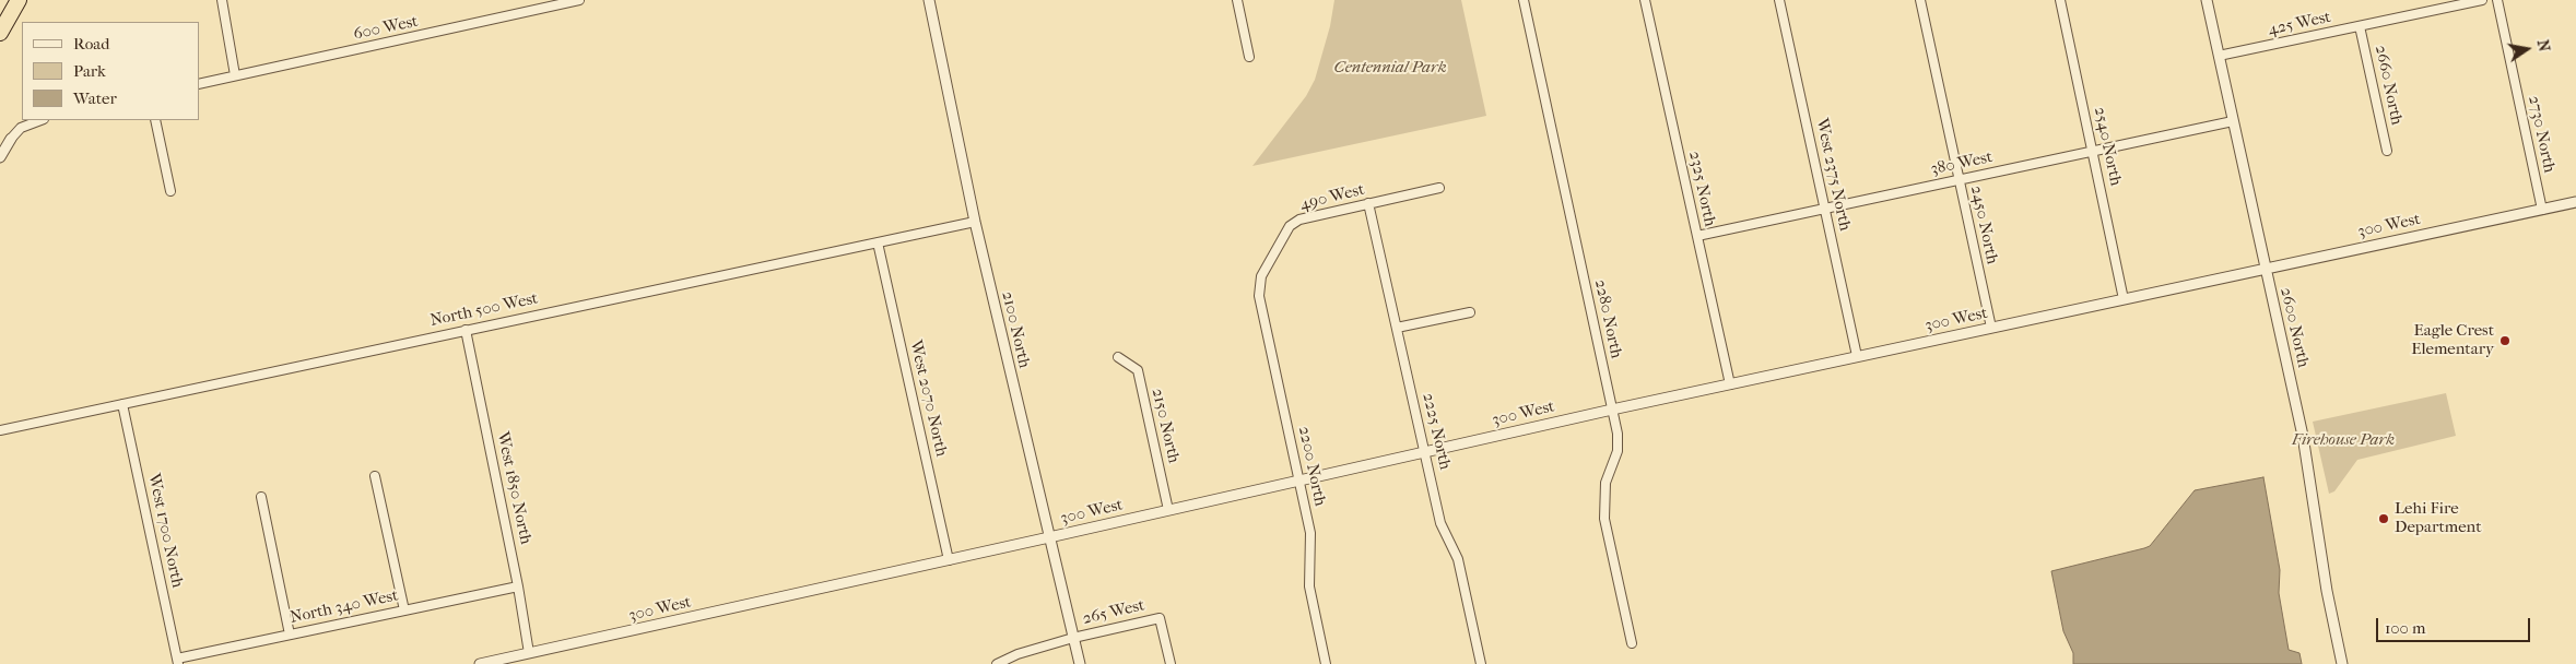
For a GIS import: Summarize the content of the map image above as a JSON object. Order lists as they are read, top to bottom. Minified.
{"streets":{"street":["425 West","600 West","2660 North","2730 North","2540 North","380 West","West 2375 North","2325 North","490 West","2450 North","300 West","North 500 West","2280 North","2600 North","2100 North","West 2070 North","2150 North","2225 North","2200 North","West 1850 North","West 1700 North","North 340 West","265 West"]},"crossings":[["425 West","2660 North"],["425 West","2600 North"],["2730 North","300 West"],["2540 North","380 West"],["2540 North","300 West"],["380 West","West 2375 North"],["380 West","2325 North"],["380 West","2450 North"],["380 West","2600 North"],["West 2375 North","300 West"],["2325 North","300 West"],["490 West","2225 North"],["490 West","2200 North"],["2450 North","300 West"],["300 West","2280 North"],["300 West","2600 North"],["300 West","2100 North"],["300 West","West 2070 North"],["300 West","2150 North"],["300 West","2225 North"],["300 West","2200 North"],["300 West","West 1850 North"],["North 500 West","2100 North"],["North 500 West","West 2070 North"],["North 500 West","West 1850 North"],["North 500 West","West 1700 North"],["2100 North","265 West"],["West 1850 North","North 340 West"],["West 1700 North","North 340 West"]],"parks":["Centennial Park","Firehouse Park"],"places":["Eagle Crest Elementary","Lehi Fire Department"],"legend":["Road","Park","Water"],"scale_bar":"100 m","north":"right"}
